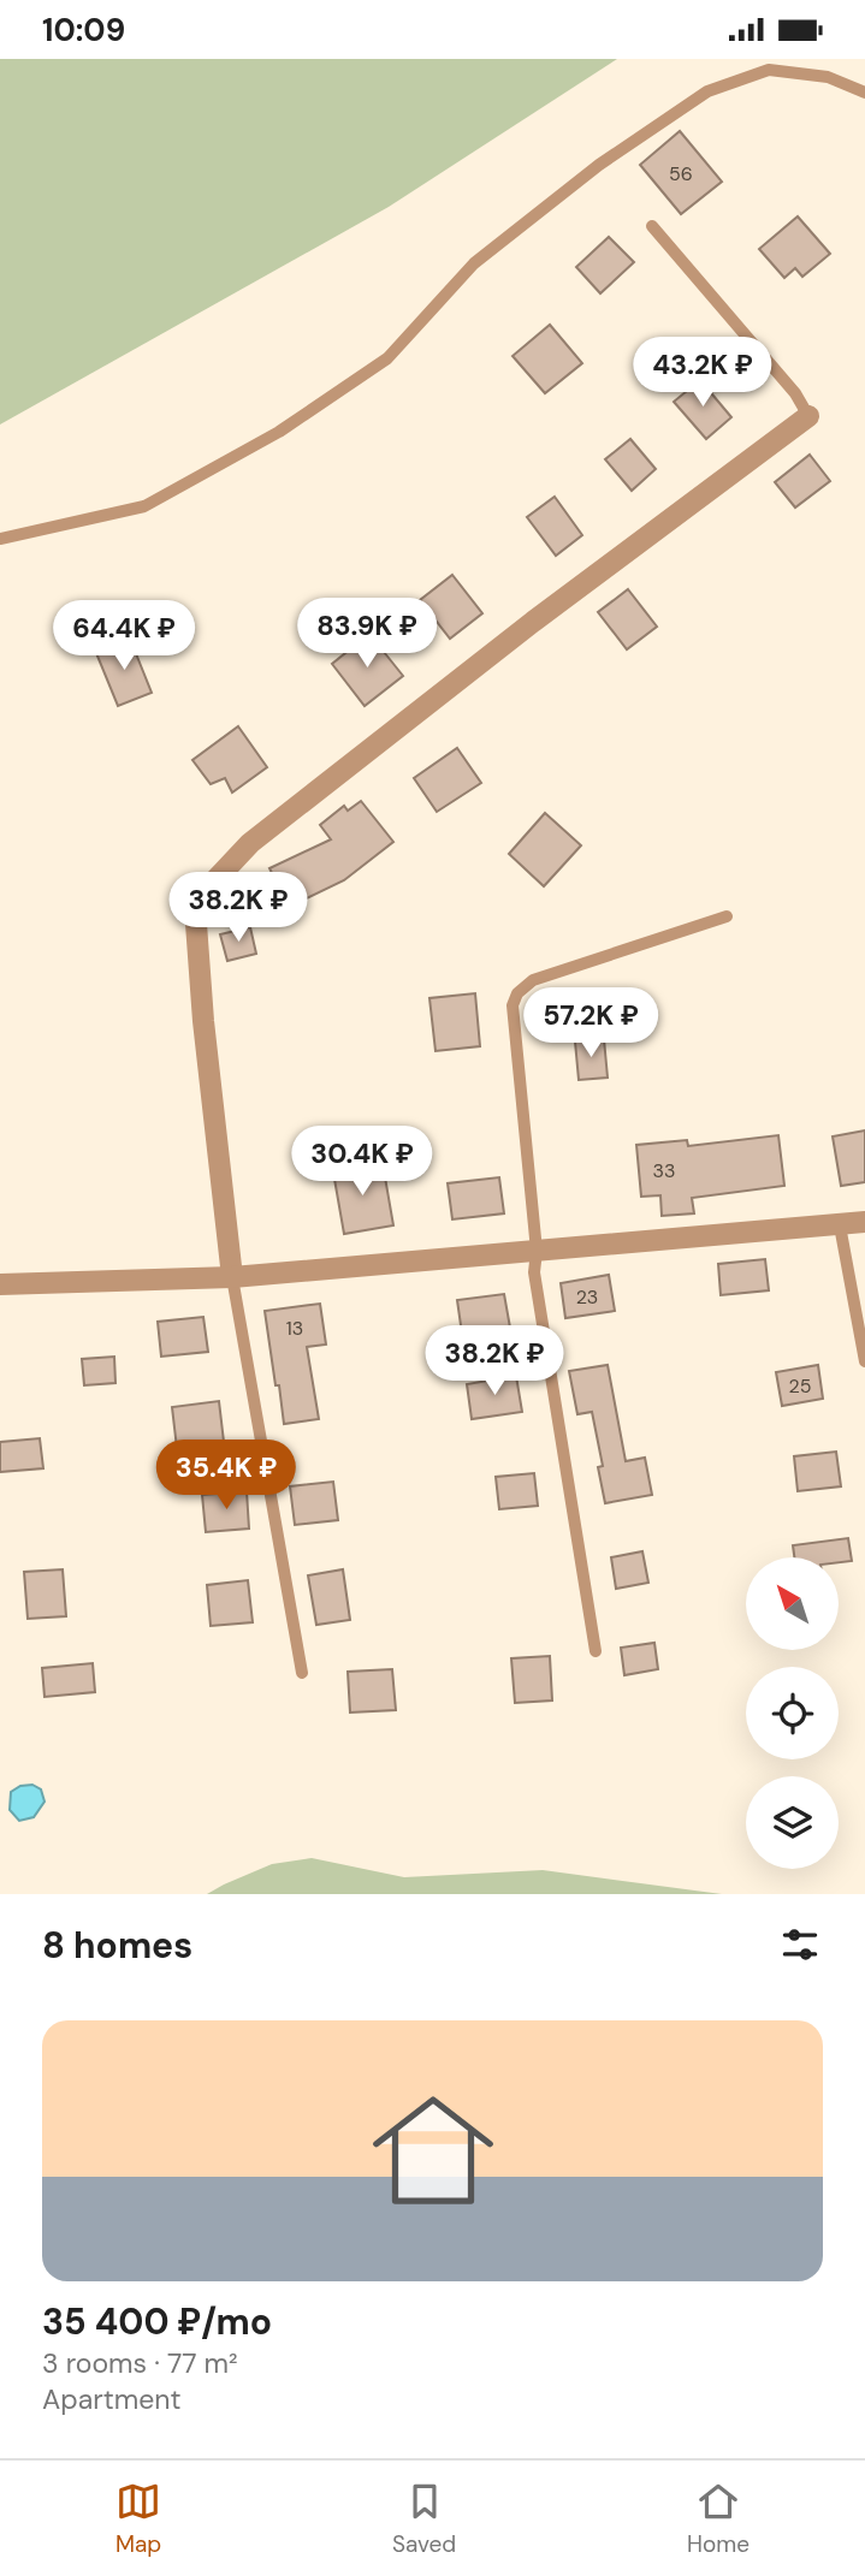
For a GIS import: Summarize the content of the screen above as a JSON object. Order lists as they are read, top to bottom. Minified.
{"house_numbers":["56","33","23","13","25"],"north":"top left","page":{"status":"10:09","price":["43.2K ₽","83.9K ₽","64.4K ₽","38.2K ₽","57.2K ₽","30.4K ₽","38.2K ₽","35.4K ₽"],"heading":"8 homes","list":[{"name":"35 400 ₽/mo","note":"3 rooms · 77 m² · Apartment"}],"tabs":["Map","Saved","Home"]}}
